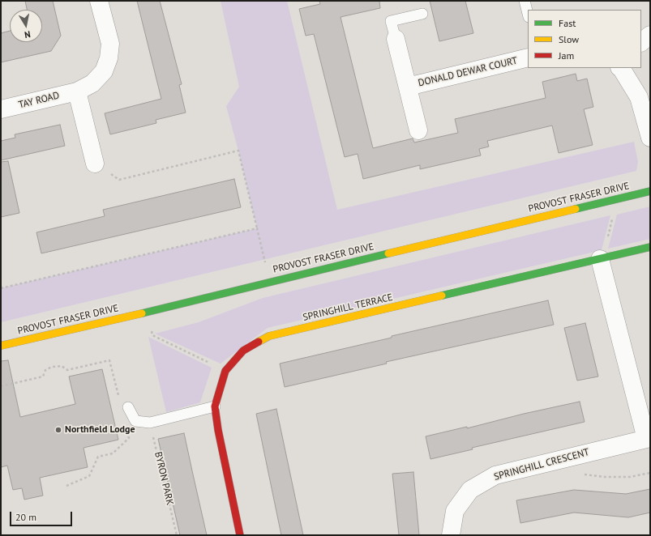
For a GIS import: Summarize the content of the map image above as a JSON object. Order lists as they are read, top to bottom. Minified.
{"streets":{"street":["DONALD DEWAR COURT","TAY ROAD","PROVOST FRASER DRIVE","SPRINGHILL TERRACE","SPRINGHILL CRESCENT"],"path":["BYRON PARK"]},"crossings":[["SPRINGHILL TERRACE","SPRINGHILL CRESCENT"]],"places":["Northfield Lodge"],"legend":["Fast","Slow","Jam"],"scale_bar":"20 m","north":"bottom"}
